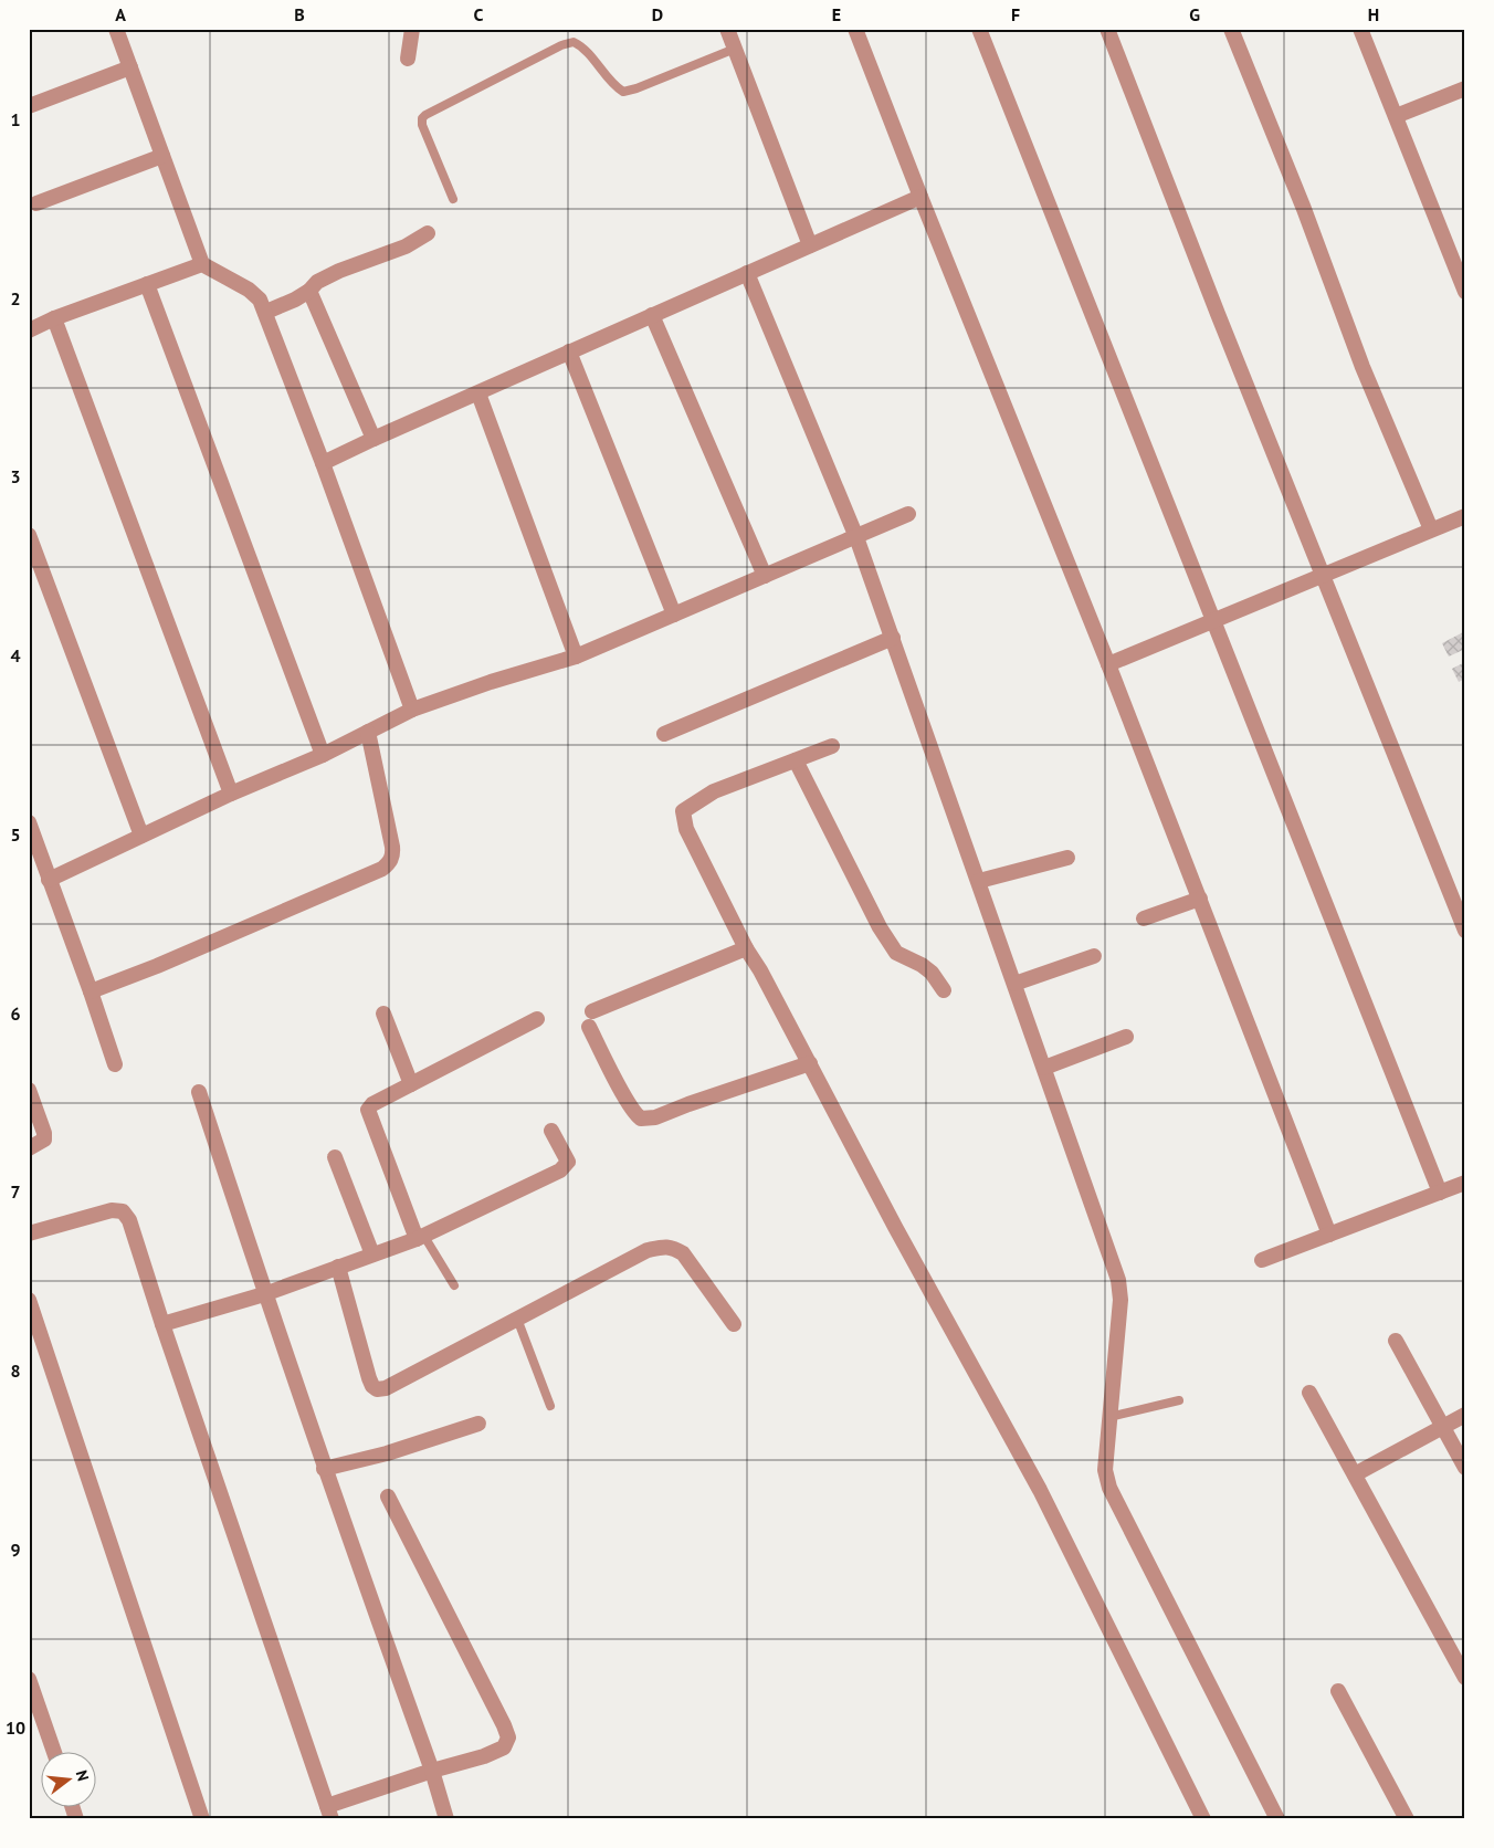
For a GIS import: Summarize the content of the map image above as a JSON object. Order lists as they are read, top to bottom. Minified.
{"north":"right","grid":{"columns":["A","B","C","D","E","F","G","H"],"rows":["1","2","3","4","5","6","7","8","9","10"]}}
